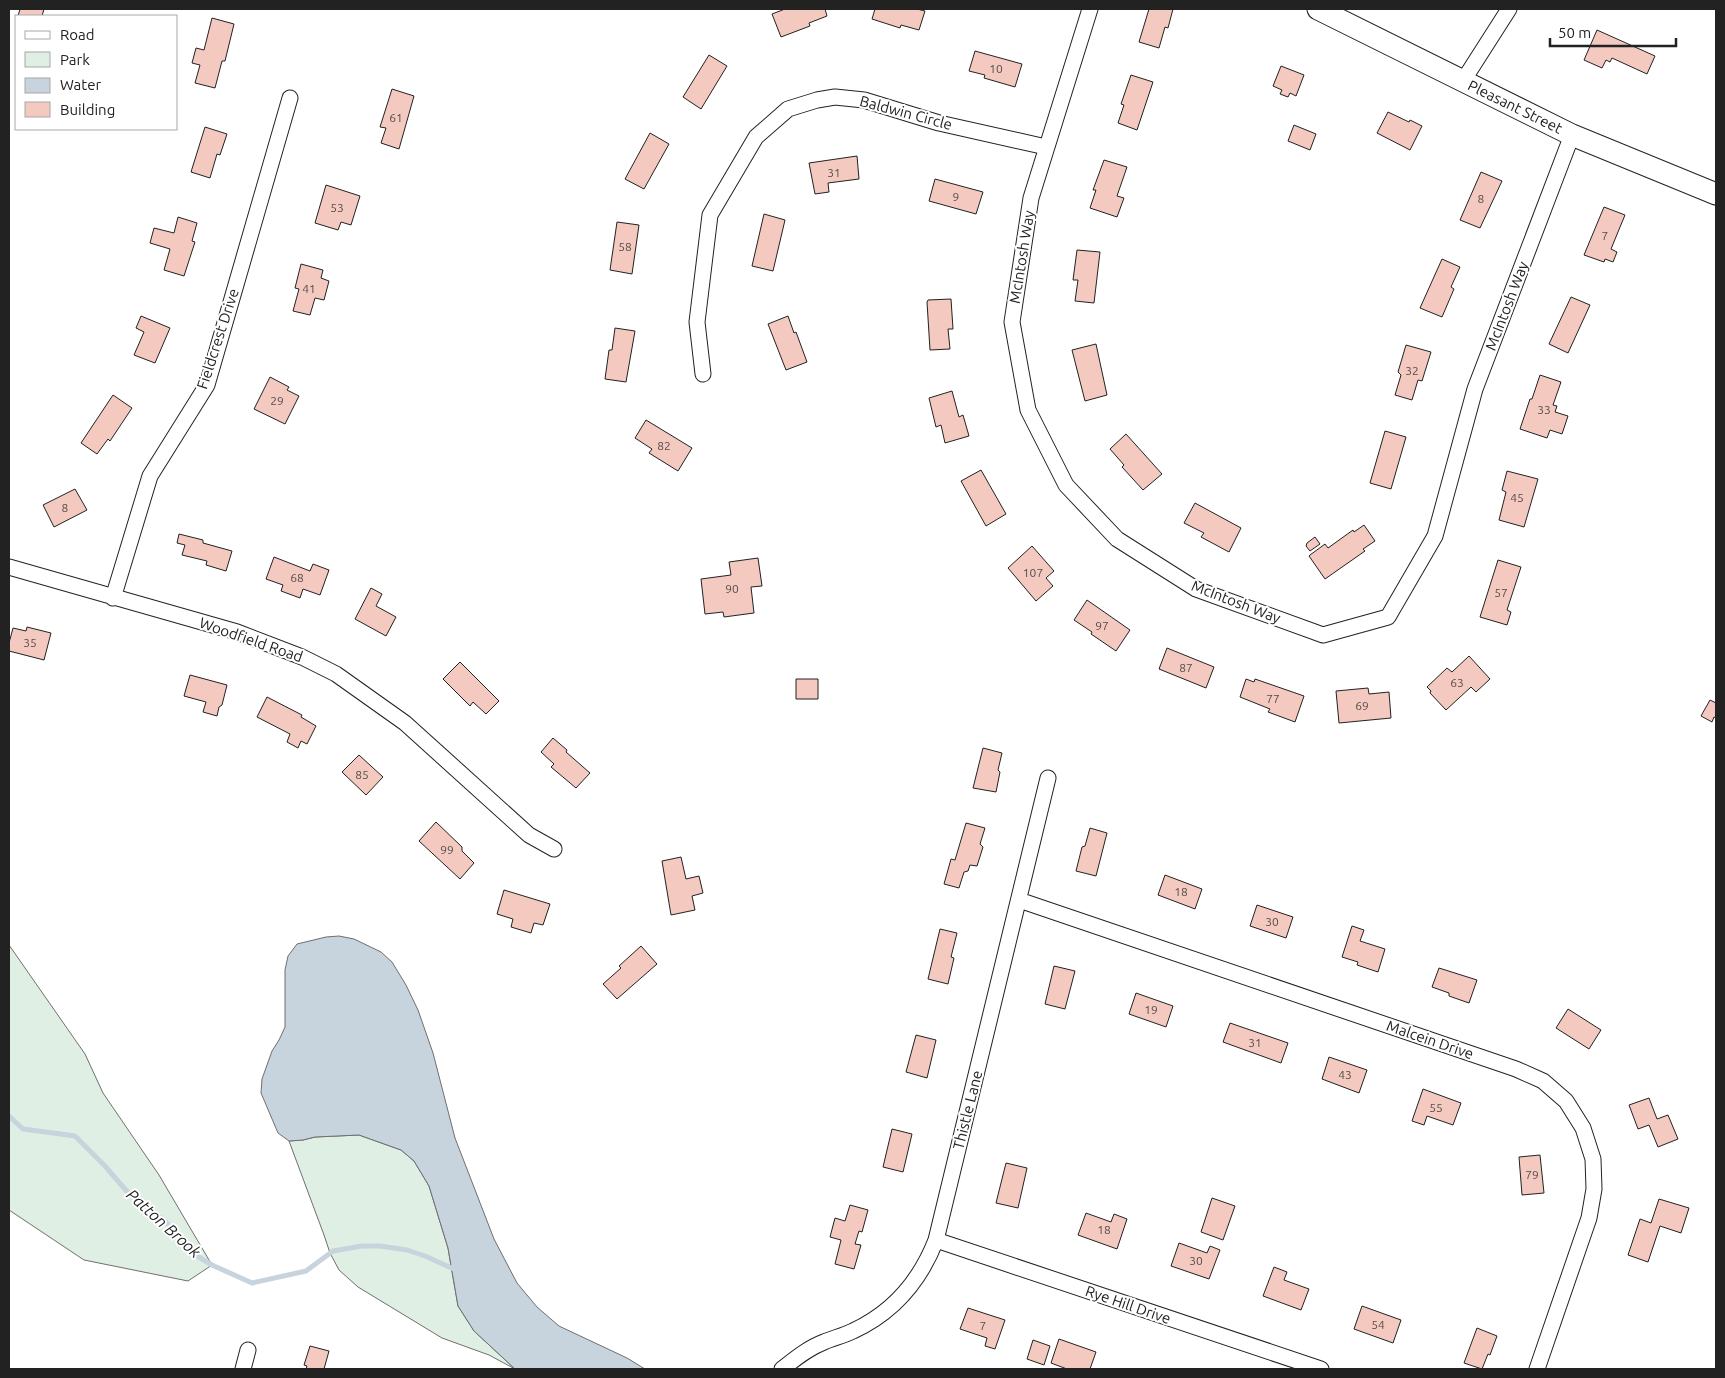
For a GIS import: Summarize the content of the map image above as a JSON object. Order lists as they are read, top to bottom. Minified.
{"streets":{"street":["Pleasant Street","Baldwin Circle","McIntosh Way","Fieldcrest Drive","Woodfield Road","Malcein Drive","Thistle Lane","Rye Hill Drive"]},"crossings":[["Pleasant Street","McIntosh Way"],["Baldwin Circle","McIntosh Way"],["Fieldcrest Drive","Woodfield Road"],["Malcein Drive","Thistle Lane"],["Thistle Lane","Rye Hill Drive"]],"water":["Patton Brook"],"house_numbers":["10","61","31","9","8","53","7","58","41","32","29","33","82","45","8","107","68","90","57","97","35","87","63","77","69","85","99","18","30","19","31","43","55","79","18","30","54","7"],"legend":["Road","Park","Water","Building"],"scale_bar":"50 m"}
